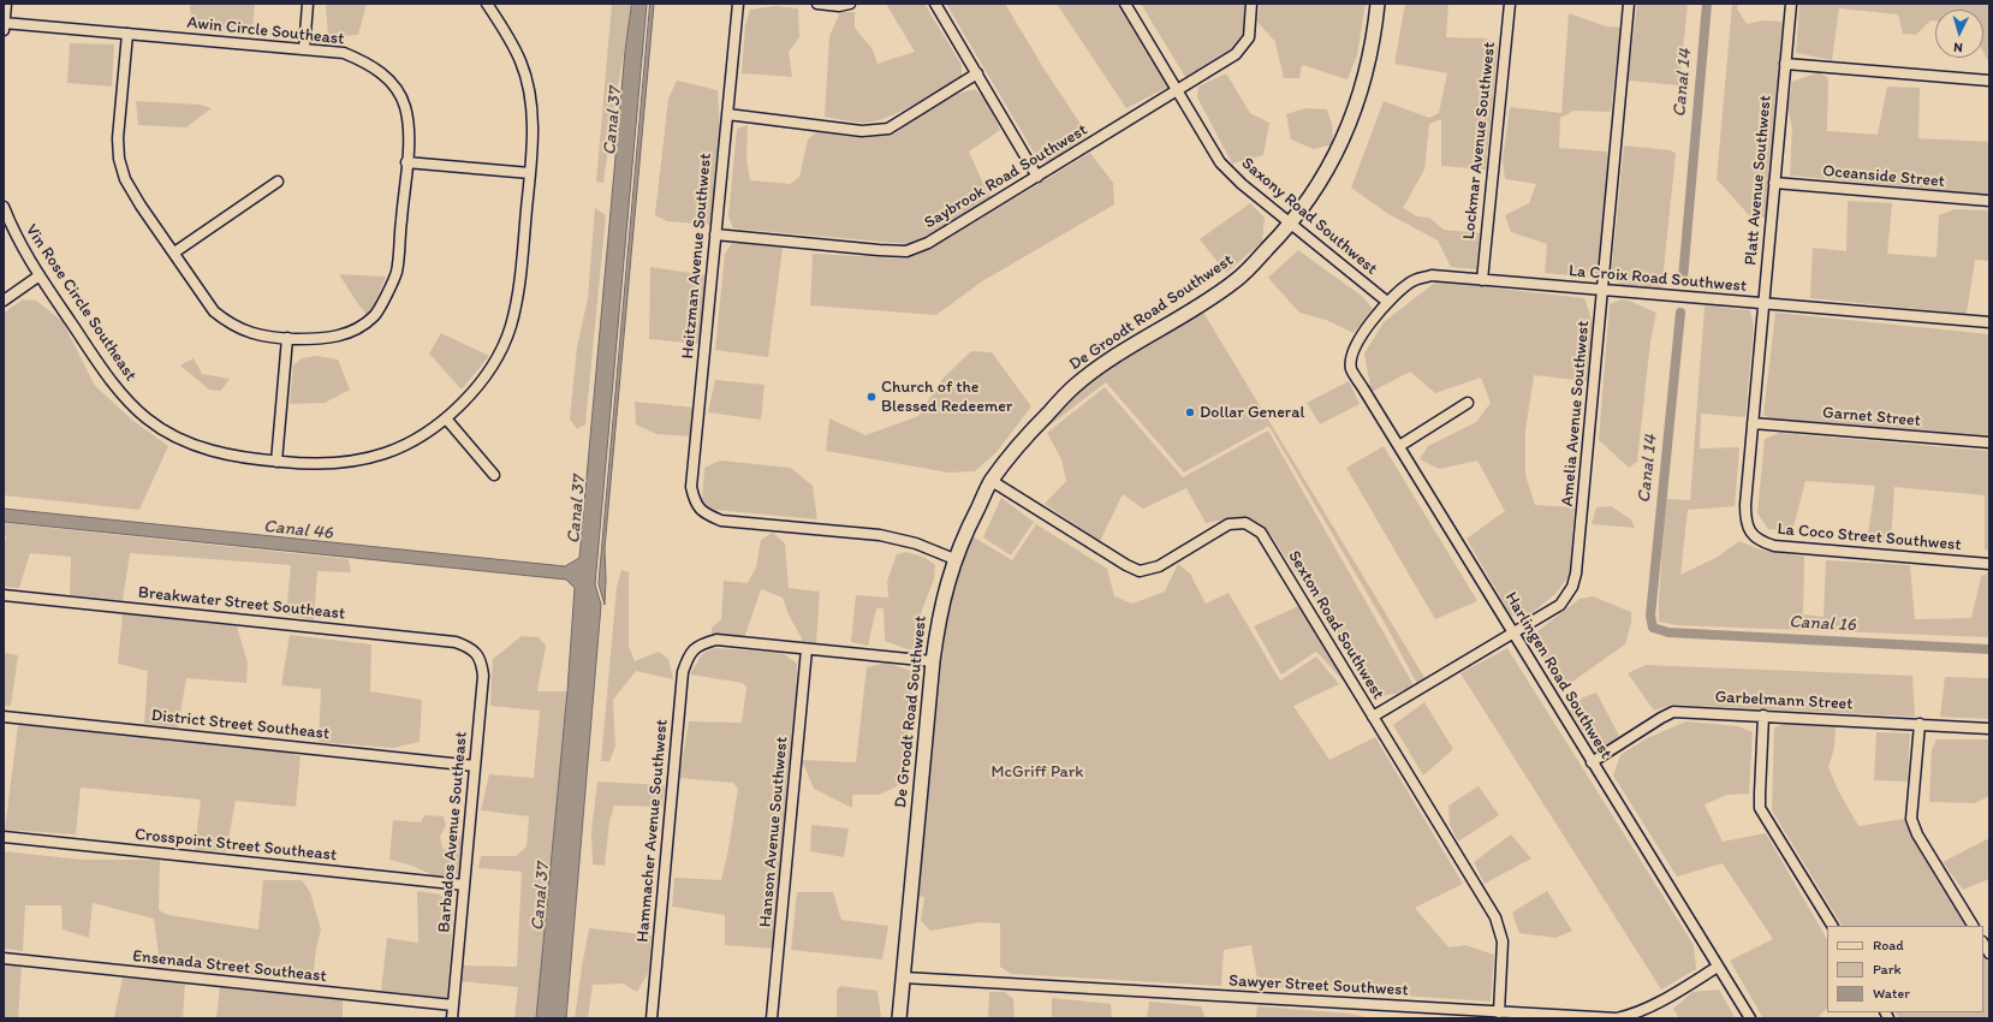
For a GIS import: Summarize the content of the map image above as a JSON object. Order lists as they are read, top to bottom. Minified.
{"streets":{"street":["Awin Circle Southeast","Lockmar Avenue Southwest","Saybrook Road Southwest","Oceanside Street","Platt Avenue Southwest","Saxony Road Southwest","Heitzman Avenue Southwest","La Croix Road Southwest","Vin Rose Circle Southeast","De Groodt Road Southwest","Amelia Avenue Southwest","Garnet Street","La Coco Street Southwest","Breakwater Street Southeast","Sexton Road Southwest","Harlingen Road Southwest","Garbelmann Street","District Street Southeast","Hammacher Avenue Southwest","Barbados Avenue Southeast","Hanson Avenue Southwest","Crosspoint Street Southeast","Ensenada Street Southeast","Sawyer Street Southwest"]},"crossings":[["Lockmar Avenue Southwest","La Croix Road Southwest"],["Saybrook Road Southwest","Saxony Road Southwest"],["Saybrook Road Southwest","Heitzman Avenue Southwest"],["Oceanside Street","Platt Avenue Southwest"],["Platt Avenue Southwest","La Croix Road Southwest"],["Platt Avenue Southwest","Garnet Street"],["Platt Avenue Southwest","La Coco Street Southwest"],["Saxony Road Southwest","La Croix Road Southwest"],["Saxony Road Southwest","De Groodt Road Southwest"],["Heitzman Avenue Southwest","De Groodt Road Southwest"],["La Croix Road Southwest","Amelia Avenue Southwest"],["La Croix Road Southwest","Harlingen Road Southwest"],["De Groodt Road Southwest","Sexton Road Southwest"],["De Groodt Road Southwest","Sawyer Street Southwest"],["Amelia Avenue Southwest","Sexton Road Southwest"],["Amelia Avenue Southwest","Harlingen Road Southwest"],["Breakwater Street Southeast","Barbados Avenue Southeast"],["Sexton Road Southwest","Sawyer Street Southwest"],["Harlingen Road Southwest","Garbelmann Street"],["Harlingen Road Southwest","Sawyer Street Southwest"],["District Street Southeast","Barbados Avenue Southeast"],["Hammacher Avenue Southwest","Hanson Avenue Southwest"],["Barbados Avenue Southeast","Crosspoint Street Southeast"],["Barbados Avenue Southeast","Ensenada Street Southeast"]],"water":["Canal 14","Canal 37","Canal 46","Canal 16"],"parks":["McGriff Park"],"places":["Church of the Blessed Redeemer","Dollar General"],"legend":["Road","Park","Water"],"north":"bottom"}
